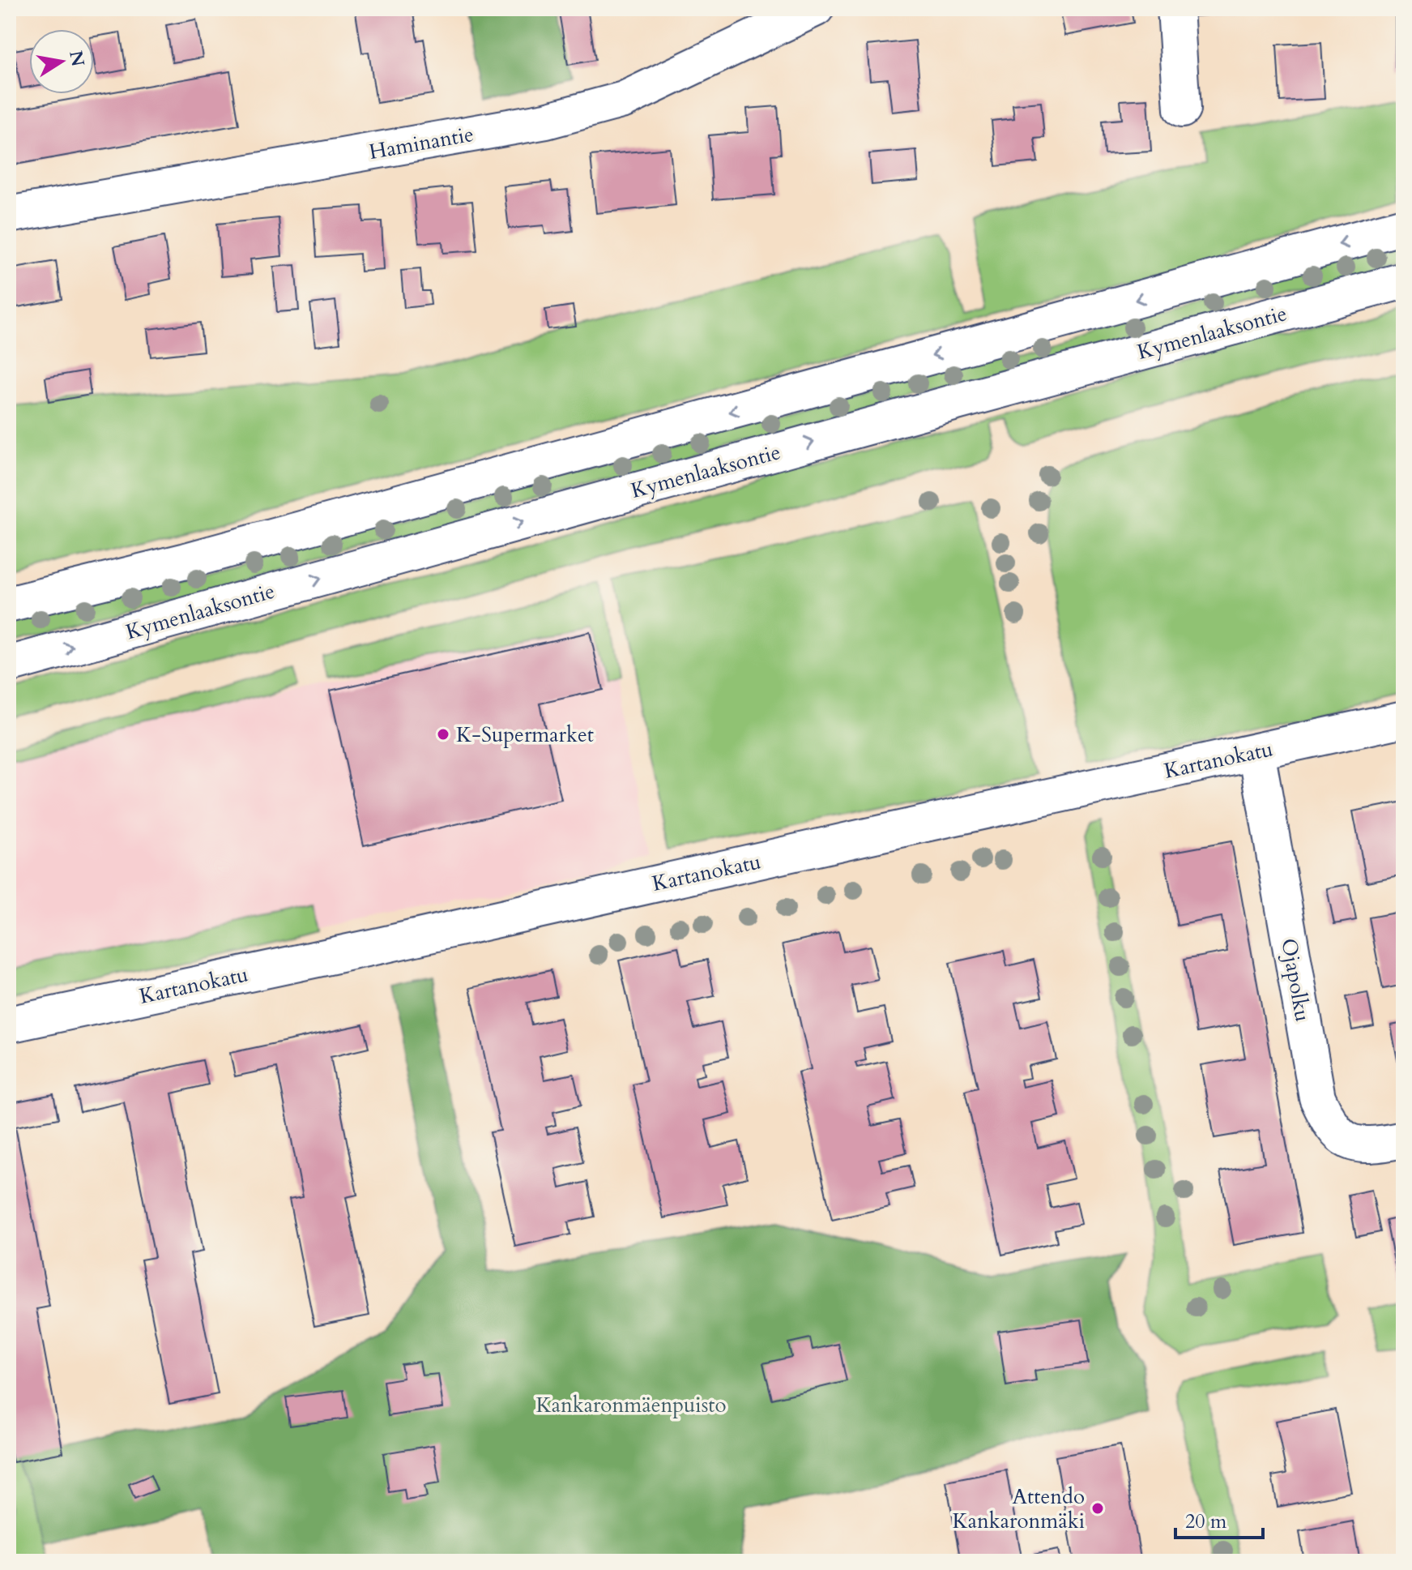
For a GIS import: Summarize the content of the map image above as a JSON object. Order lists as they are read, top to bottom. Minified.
{"streets":{"main road":["Haminantie","Kymenlaaksontie","Kartanokatu","Ojapolku"]},"crossings":[["Kartanokatu","Ojapolku"]],"parks":["Kankaronmäenpuisto"],"places":["K-Supermarket","Attendo Kankaronmäki"],"scale_bar":"20 m","north":"right"}
